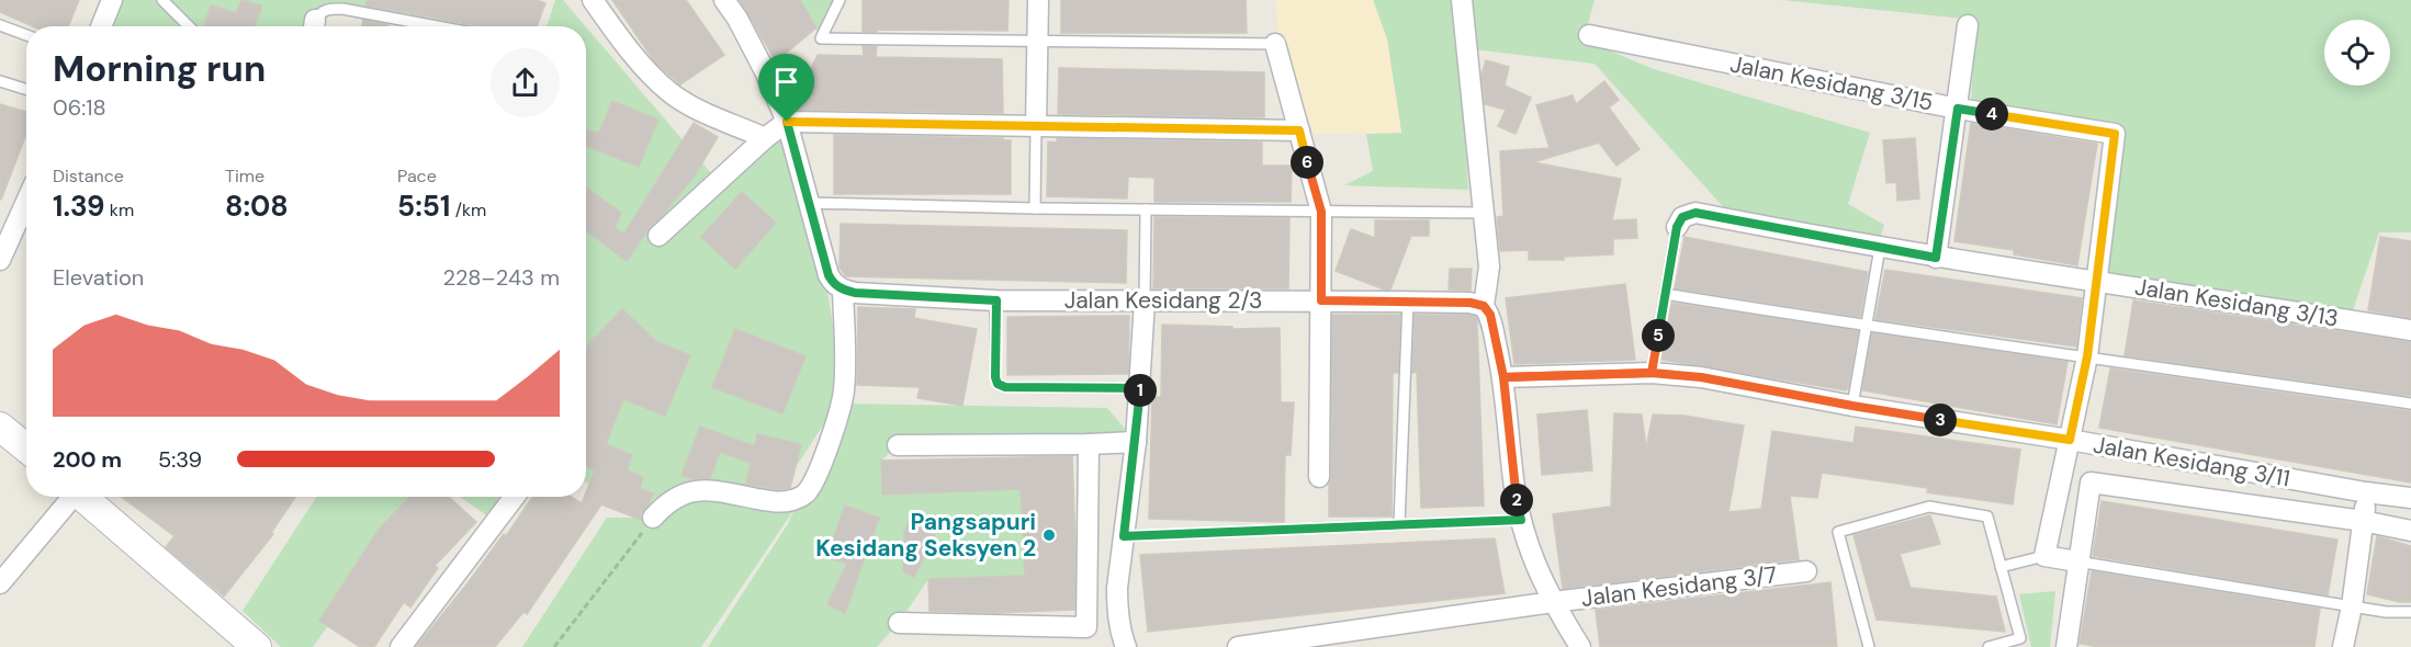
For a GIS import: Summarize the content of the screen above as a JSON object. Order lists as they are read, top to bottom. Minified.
{"streets":{"street":["Jalan Kesidang 3/15","Jalan Kesidang 2/3","Jalan Kesidang 3/13","Jalan Kesidang 3/11","Jalan Kesidang 3/7"]},"crossings":[["Jalan Kesidang 3/15","Jalan Kesidang 3/13"]],"places":["Pangsapuri Kesidang Seksyen 2"],"page":{"heading":["Morning run","06:18"],"pins":["4","6","5","1","3","2"],"stats":[["Distance","1.39 km"],["Time","8:08"],["Pace","5:51 /km"]],"chart":["Elevation","228–243 m"],"list":[{"name":"200 m","note":"5:39"}]}}
